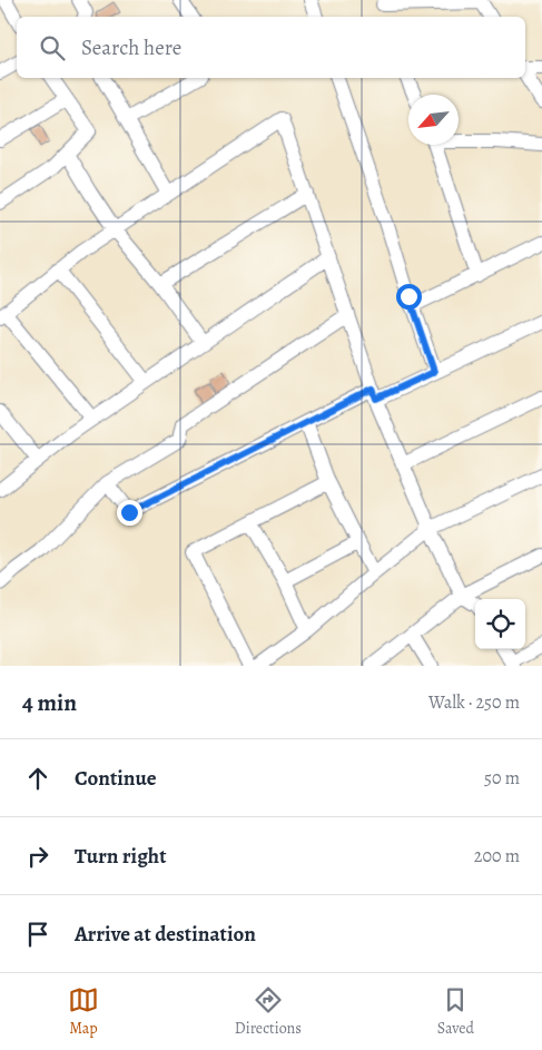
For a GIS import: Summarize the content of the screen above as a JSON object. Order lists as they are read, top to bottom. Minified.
{"north":"bottom left","page":{"search":"Search here","heading":["4 min","Walk · 250 m"],"list":[["Continue","50 m"],["Turn right","200 m"],"Arrive at destination"],"nav":["Map","Directions","Saved"]}}
